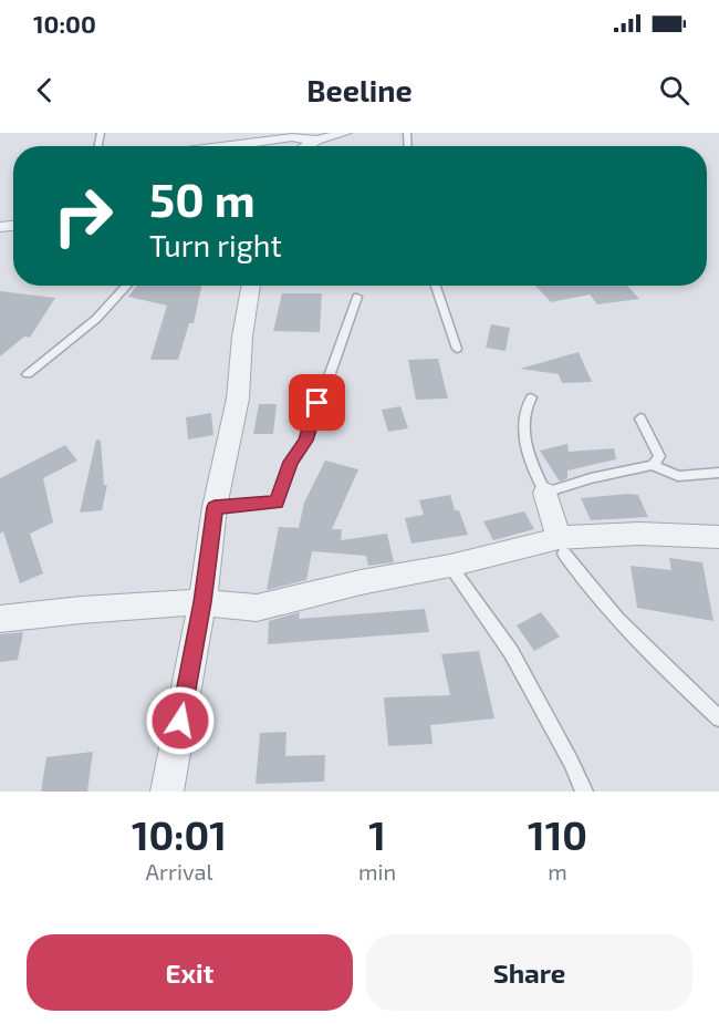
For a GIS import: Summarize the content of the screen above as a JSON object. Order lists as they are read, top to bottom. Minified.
{"page":{"status":"10:00","header":"Beeline","turn":["50 m","Turn right"],"eta":["10:01","Arrival","1","min","110","m"],"buttons":["Exit","Share"]}}
